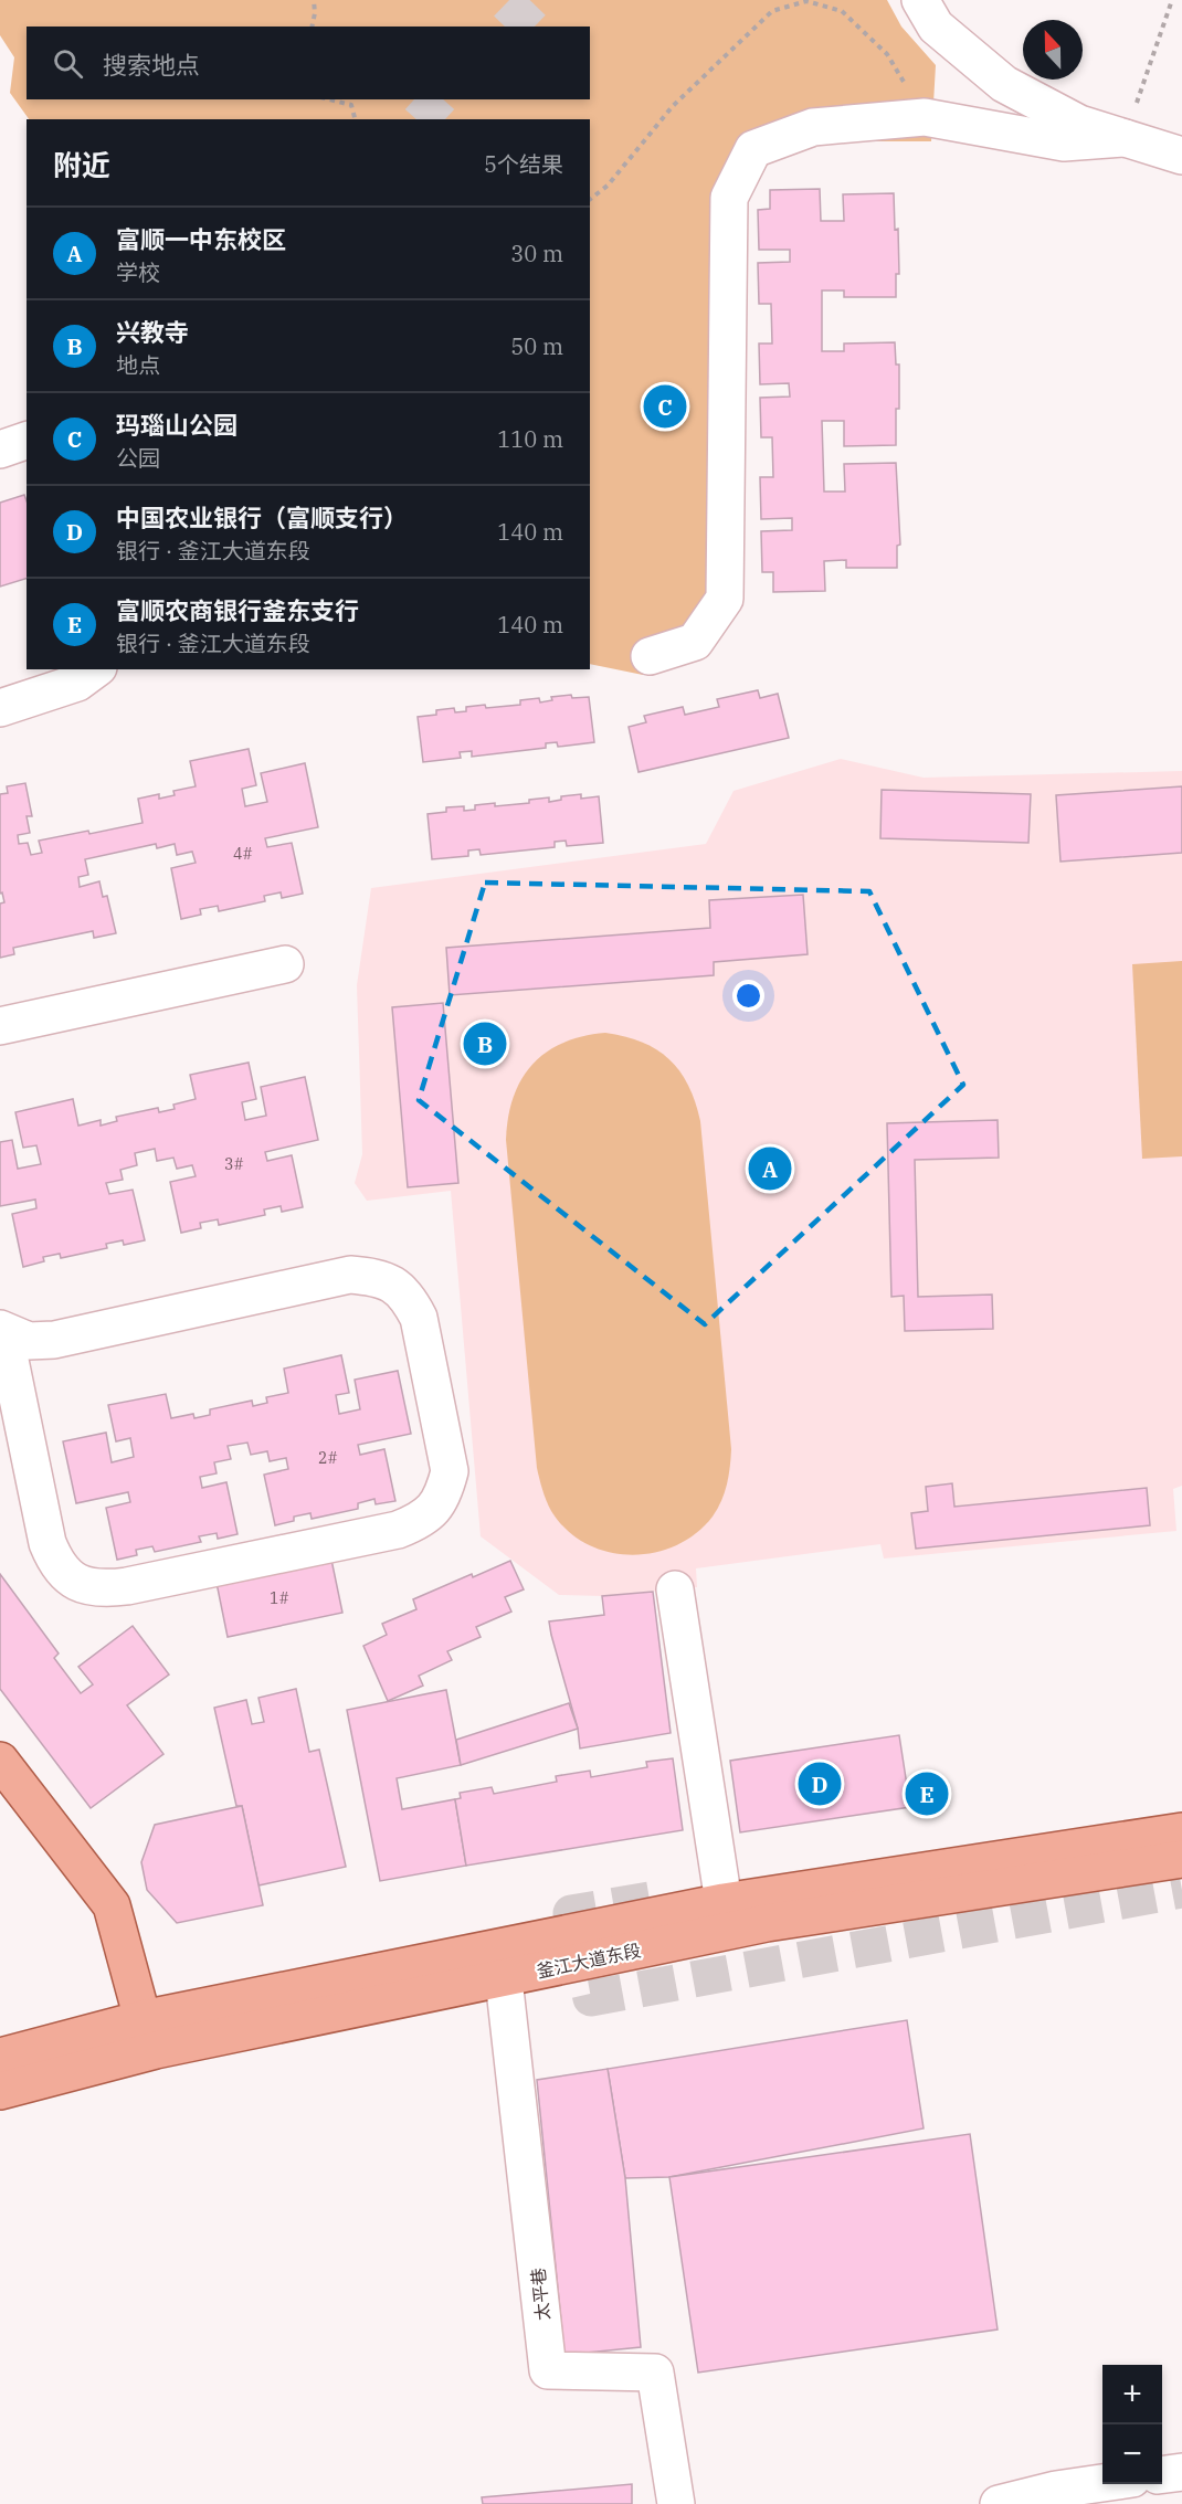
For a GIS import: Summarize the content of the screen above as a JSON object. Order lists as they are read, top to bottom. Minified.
{"streets":{"main road":["釜江大道东段"],"street":["太平巷"]},"crossings":[["釜江大道东段","太平巷"]],"house_numbers":["4#","3#","2#","1#"],"north":"top","page":{"search":"搜索地点","heading":["附近","5个结果"],"list":[{"mark":"A","name":"富顺一中东校区","note":"学校","value":"30 m"},{"mark":"B","name":"兴教寺","note":"地点","value":"50 m"},{"mark":"C","name":"玛瑙山公园","note":"公园","value":"110 m"},{"mark":"D","name":"中国农业银行（富顺支行）","note":"银行 · 釜江大道东段","value":"140 m"},{"mark":"E","name":"富顺农商银行釜东支行","note":"银行 · 釜江大道东段","value":"140 m"}],"pins":["C","B","A","D","E"],"map_buttons":["+","−"]}}
